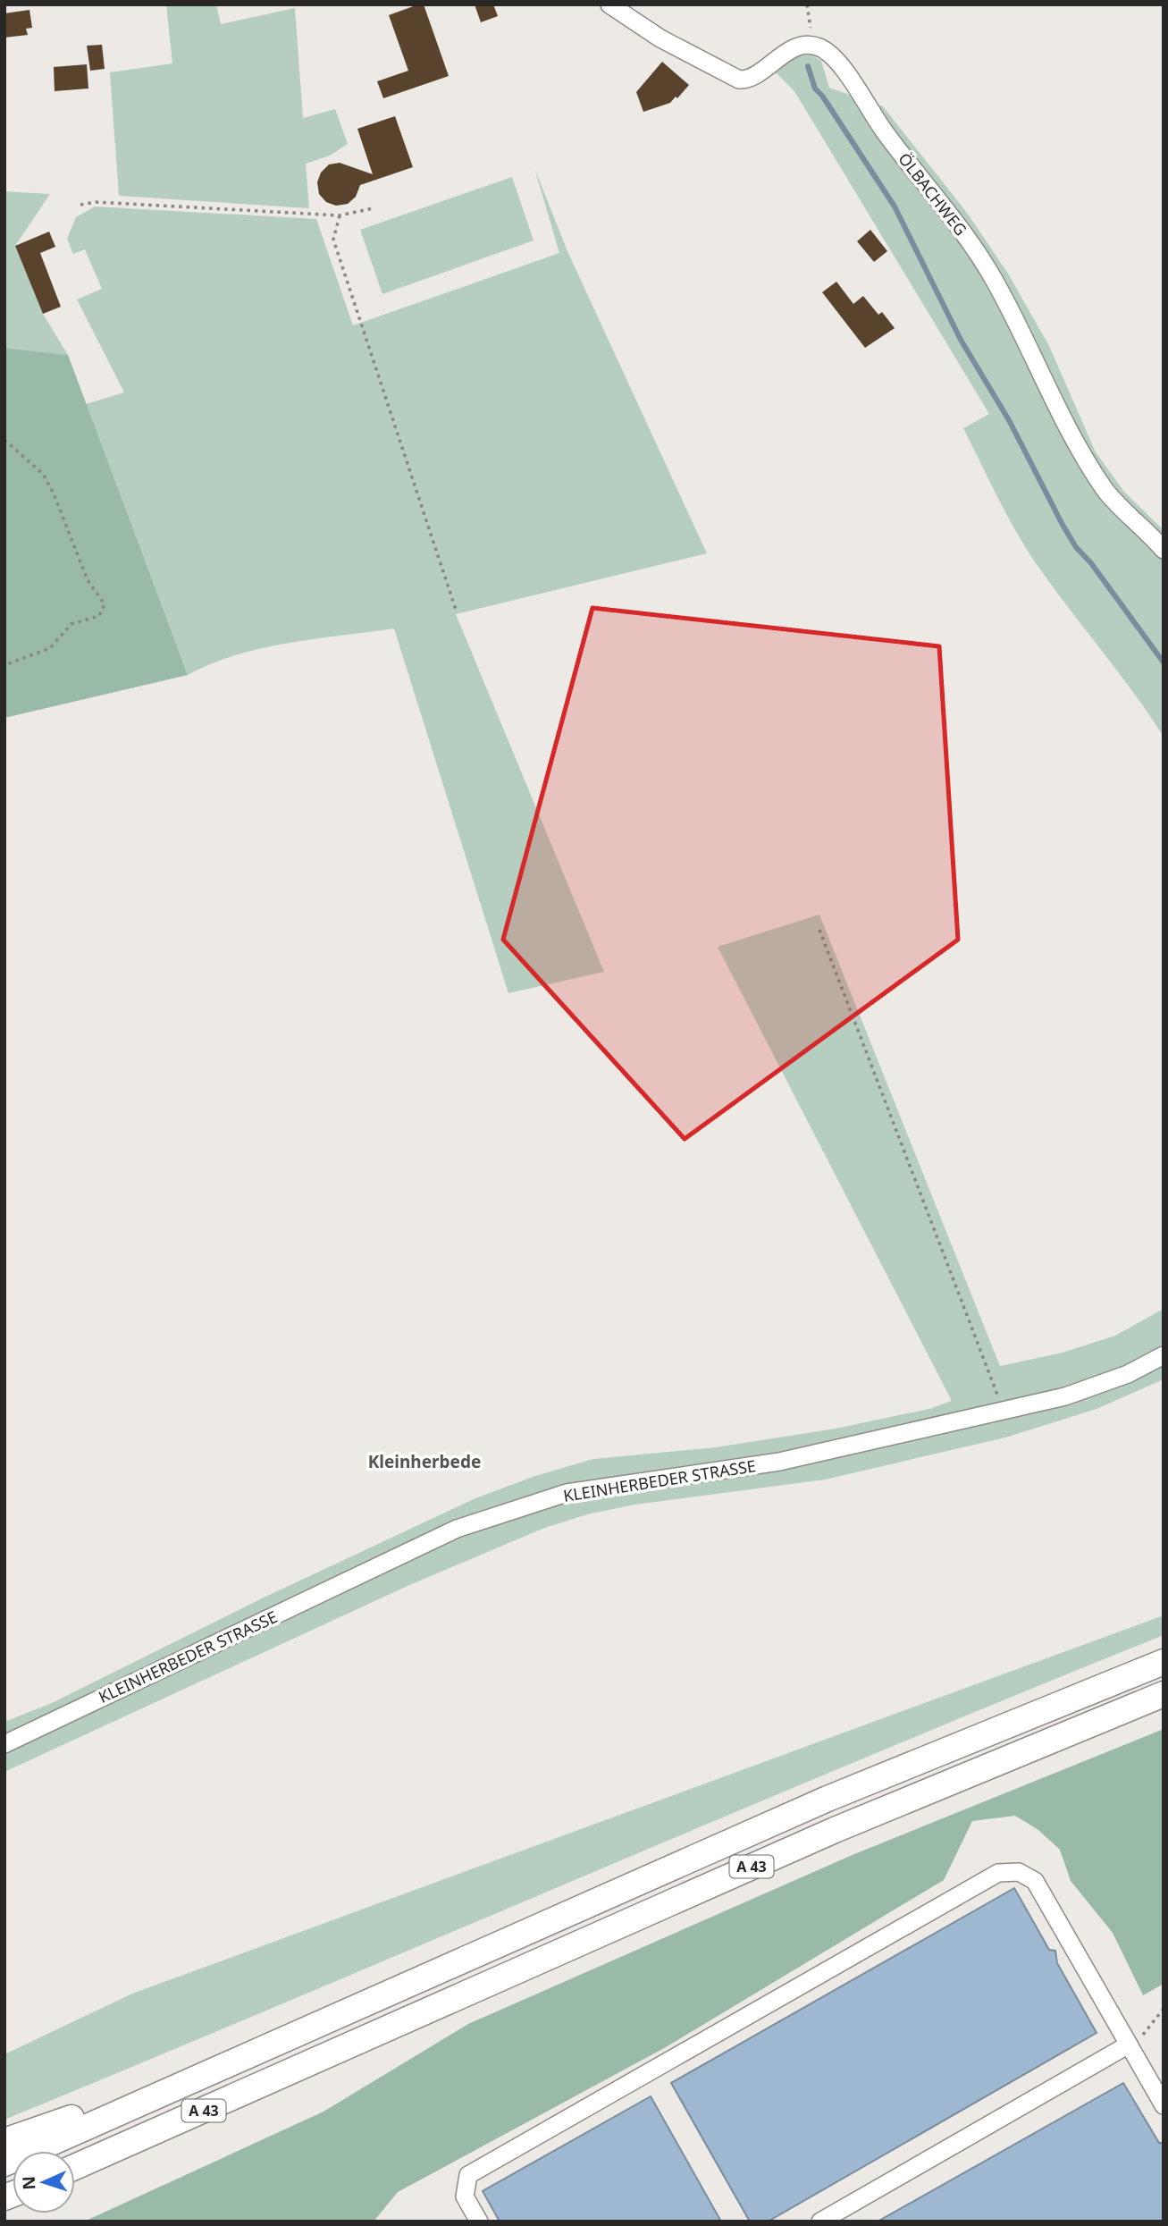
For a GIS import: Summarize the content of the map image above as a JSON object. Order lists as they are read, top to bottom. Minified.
{"streets":{"highway":["A 43"],"street":["ÖLBACHWEG","KLEINHERBEDER STRASSE"]},"districts":["Kleinherbede"],"north":"left"}
